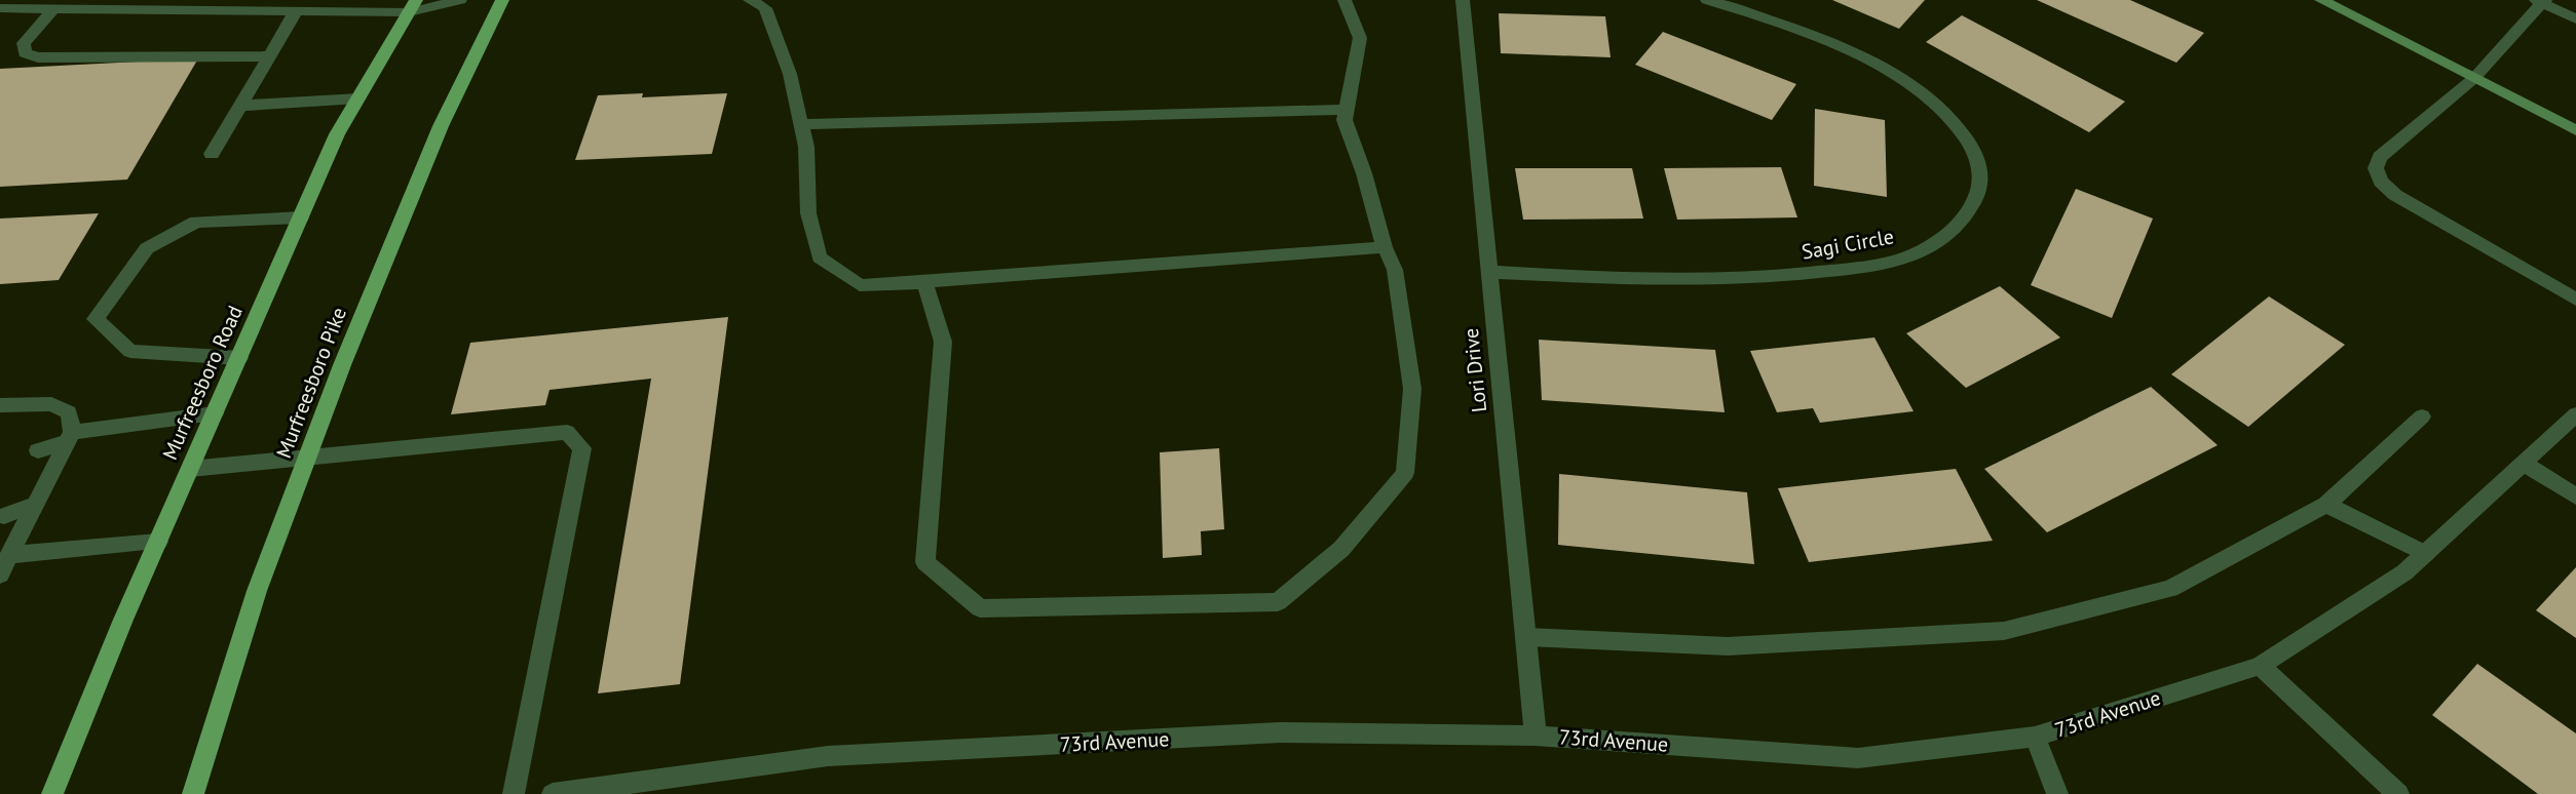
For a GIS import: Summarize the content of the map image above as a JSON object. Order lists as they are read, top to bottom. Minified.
{"streets":{"main road":["Murfreesboro Road","Murfreesboro Pike"],"street":["Sagi Circle","Lori Drive","73rd Avenue"]},"crossings":[["Sagi Circle","Lori Drive"],["Lori Drive","73rd Avenue"]]}
